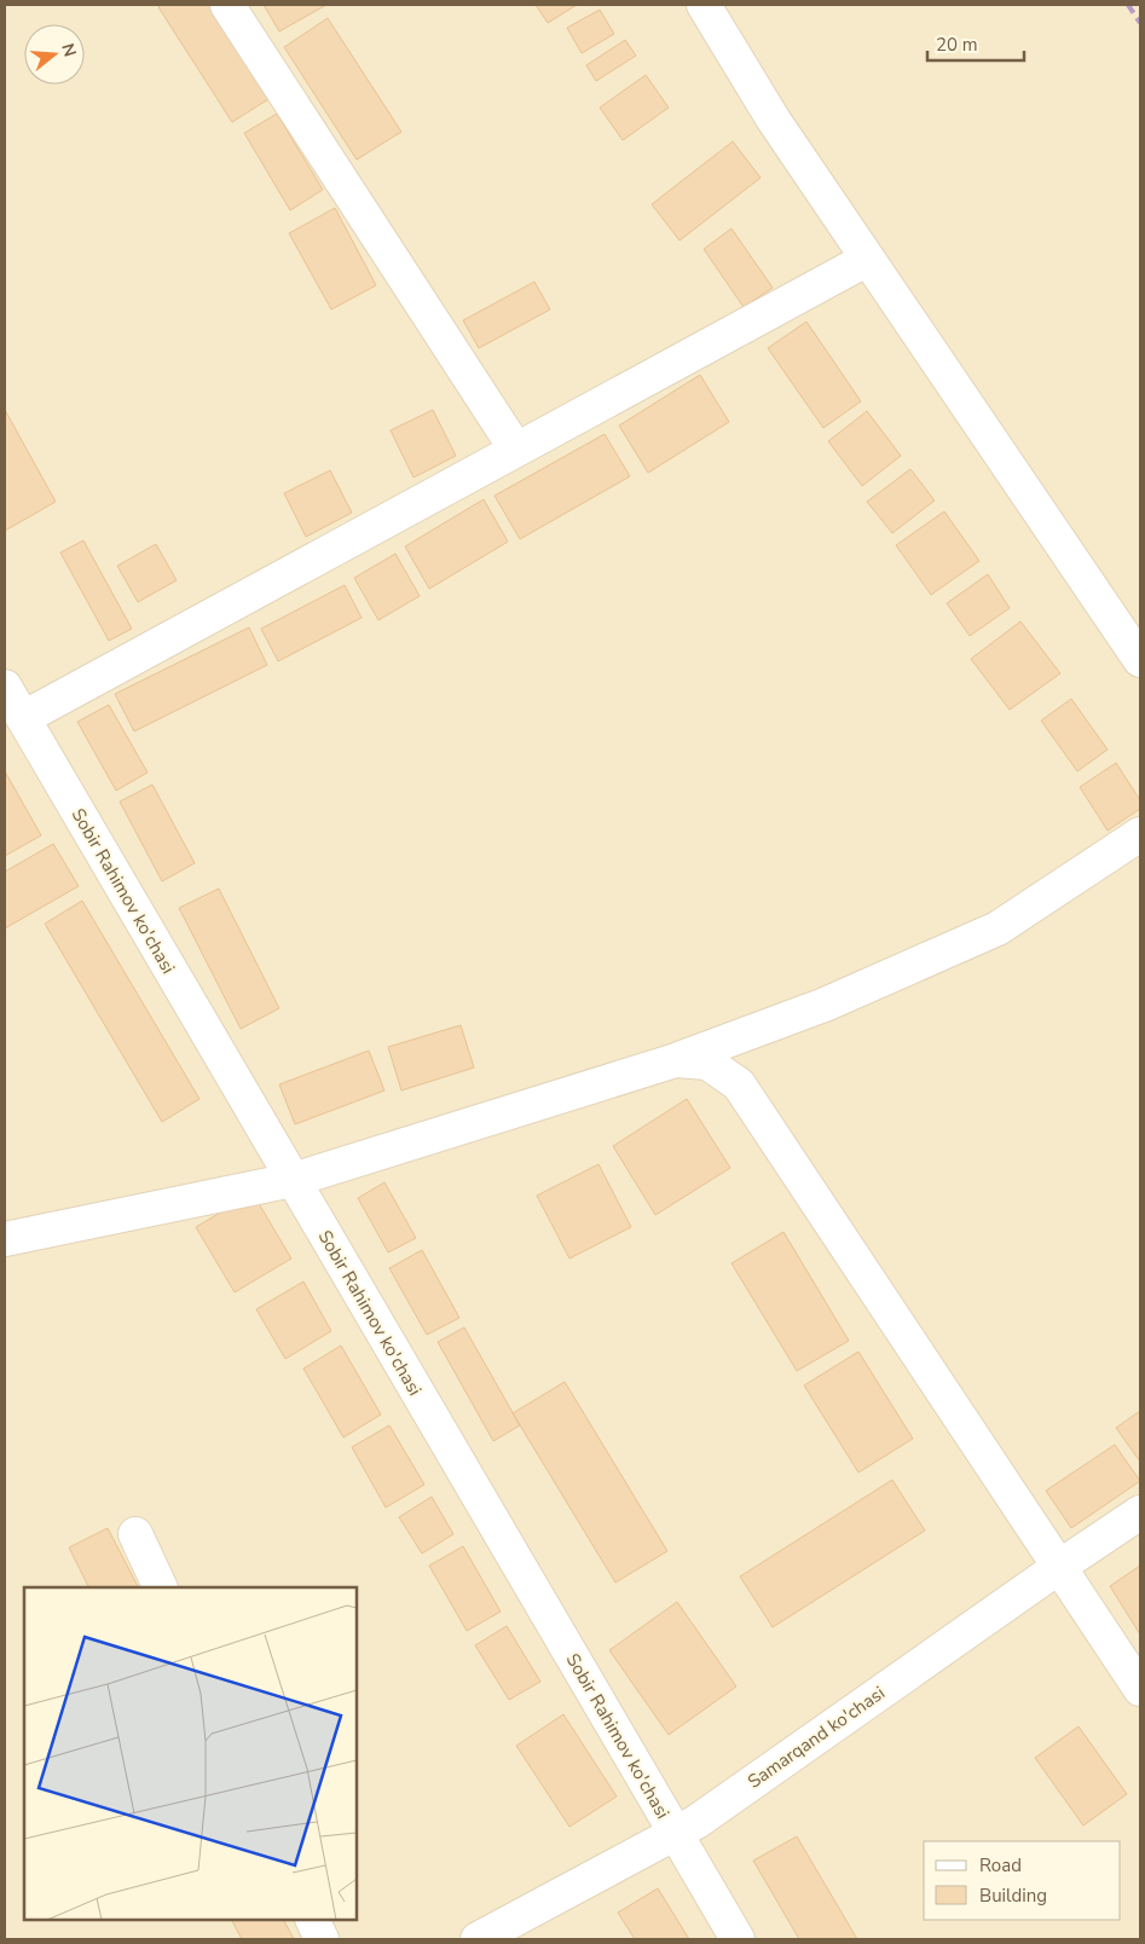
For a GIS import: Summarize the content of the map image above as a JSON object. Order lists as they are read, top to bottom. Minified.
{"streets":{"street":["Sobir Rahimov ko'chasi","Samarqand ko'chasi"]},"crossings":[["Sobir Rahimov ko'chasi","Samarqand ko'chasi"]],"legend":["Road","Building"],"scale_bar":"20 m","north":"right"}
